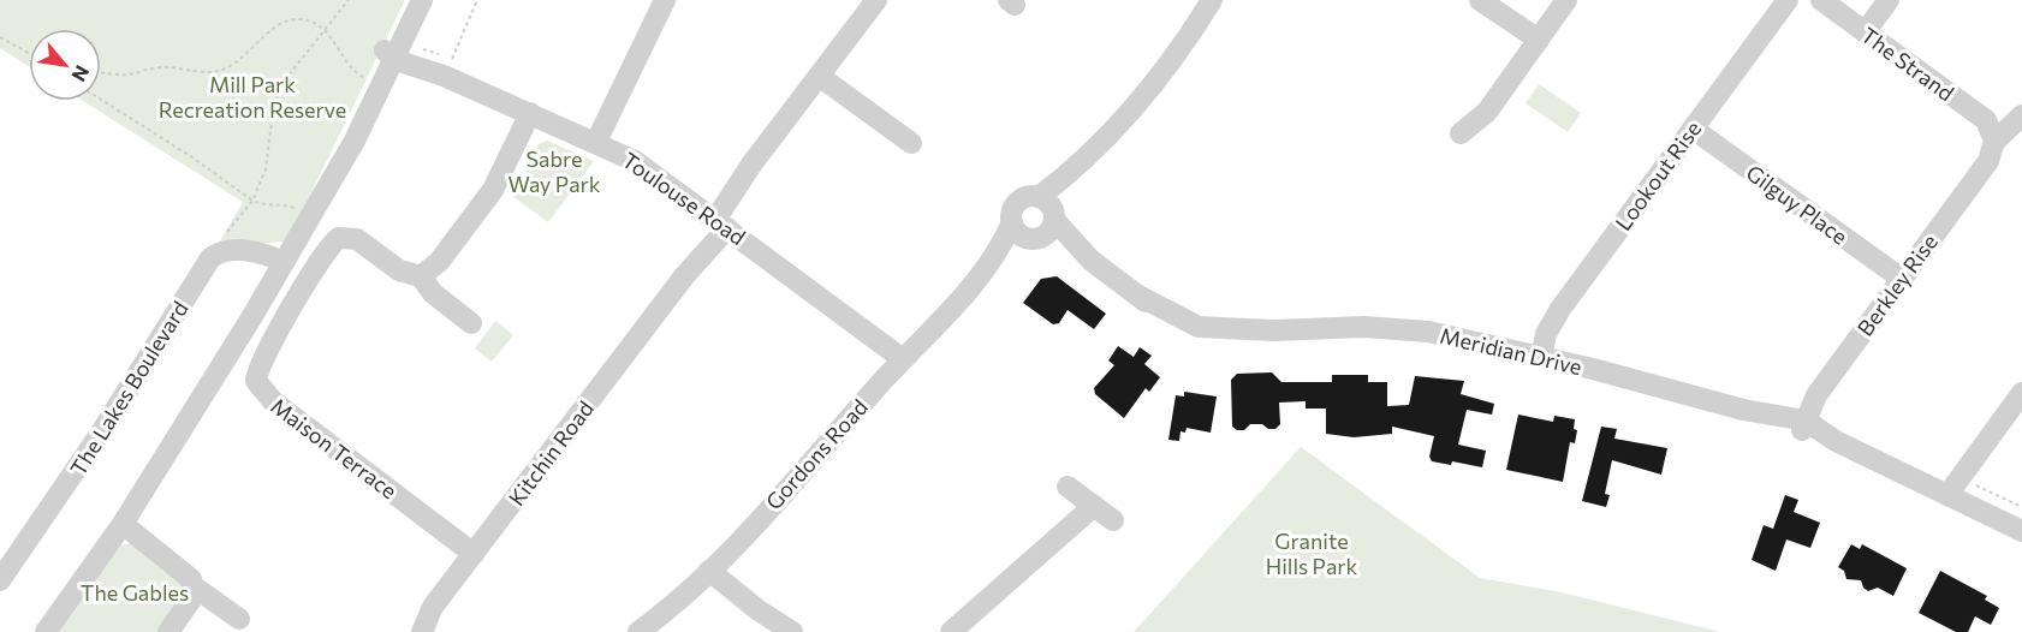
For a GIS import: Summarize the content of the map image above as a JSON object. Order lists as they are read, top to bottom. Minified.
{"streets":{"street":["The Strand","Lookout Rise","Toulouse Road","Gilguy Place","Berkley Rise","Meridian Drive","The Lakes Boulevard","Maison Terrace","Kitchin Road","Gordons Road"]},"crossings":[["The Strand","Berkley Rise"],["Lookout Rise","Gilguy Place"],["Lookout Rise","Meridian Drive"],["Toulouse Road","Kitchin Road"],["Toulouse Road","Gordons Road"],["Gilguy Place","Berkley Rise"],["Berkley Rise","Meridian Drive"],["Meridian Drive","Gordons Road"],["Maison Terrace","Kitchin Road"]],"parks":["Mill Park Recreation Reserve","Sabre Way Park","Granite Hills Park","The Gables"],"north":"bottom right"}
